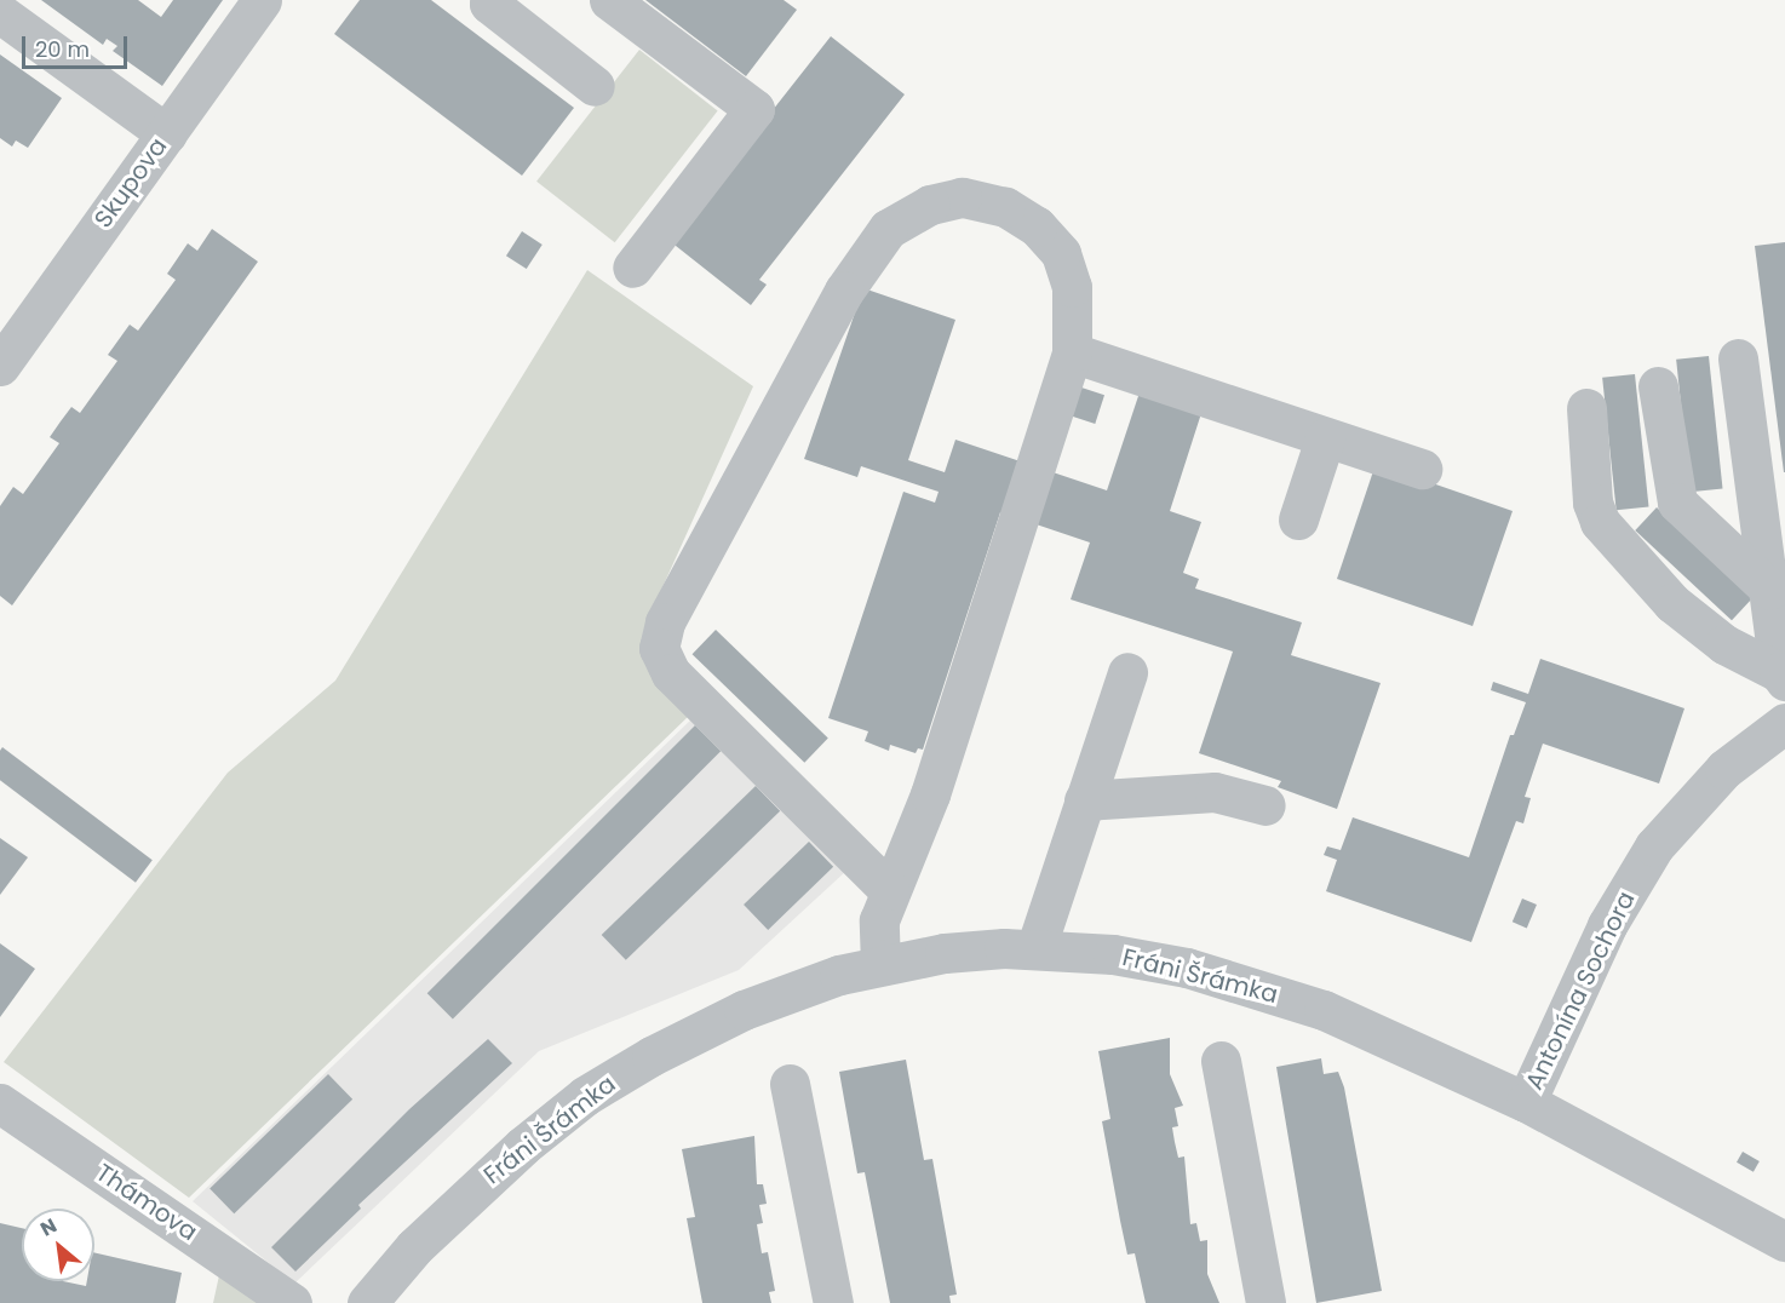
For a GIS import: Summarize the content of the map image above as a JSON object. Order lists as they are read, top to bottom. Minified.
{"streets":{"street":["Skupova","Fráni Šrámka","Antonína Sochora","Thámova"]},"crossings":[["Fráni Šrámka","Antonína Sochora"]],"scale_bar":"20 m","north":"top left"}
